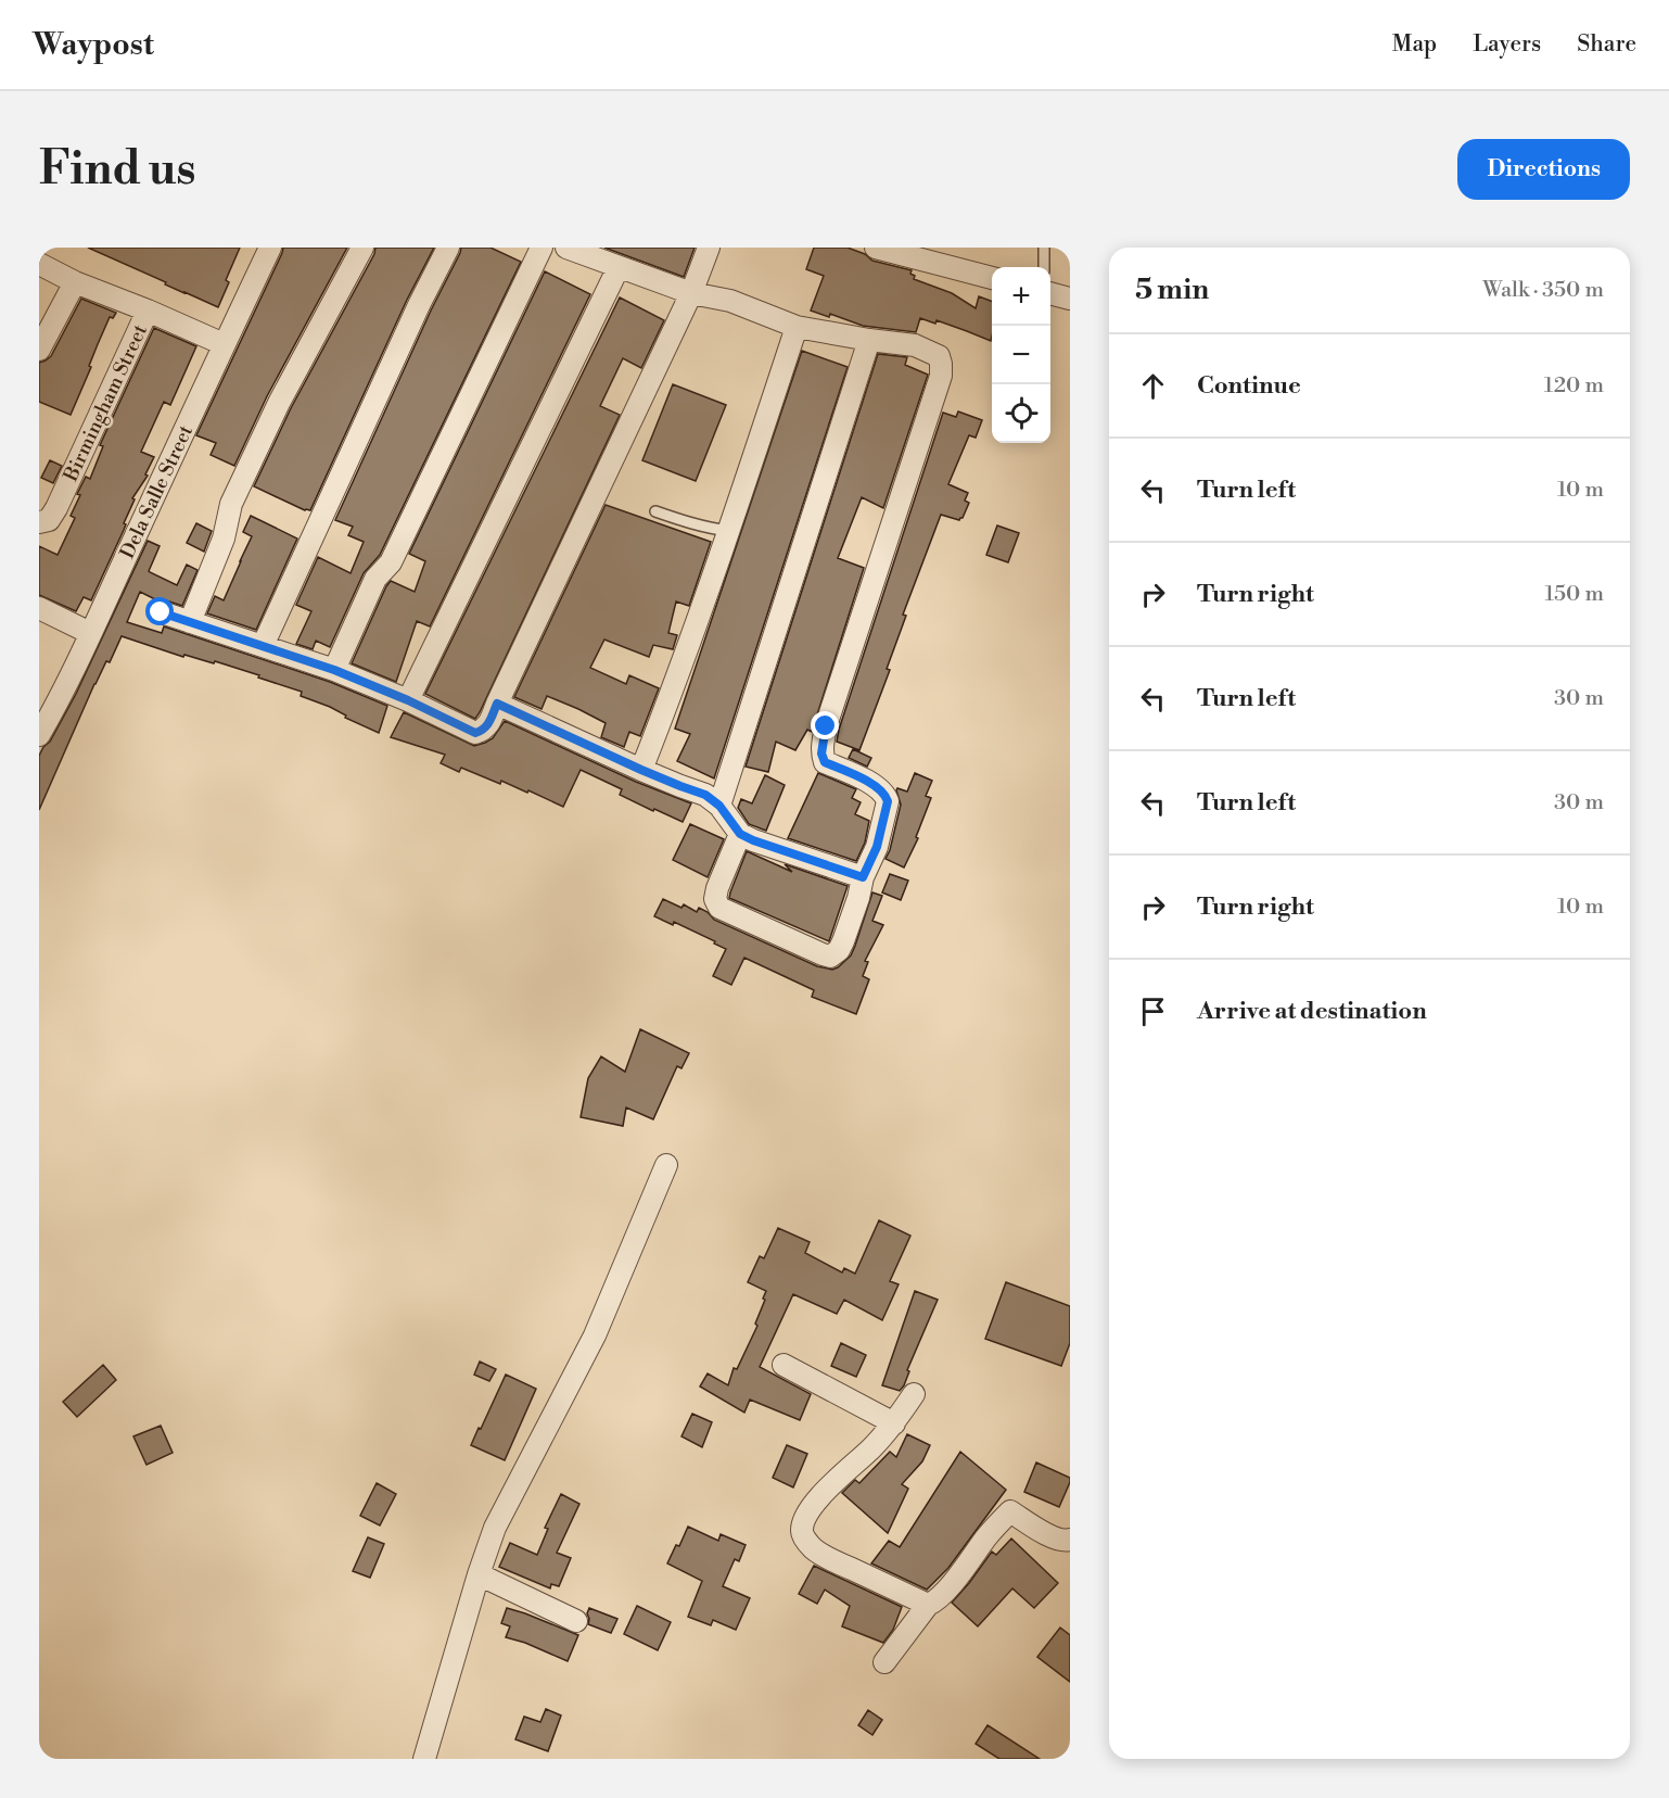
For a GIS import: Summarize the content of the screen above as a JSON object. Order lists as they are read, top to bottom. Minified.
{"streets":{"street":["Birmingham Street","Dela Salle Street"]},"page":{"header":"Waypost","nav":["Map","Layers","Share"],"buttons":"Directions","title":"Find us","heading":["5 min","Walk · 350 m"],"map_buttons":["+","−"],"list":[["Continue","120 m"],["Turn left","10 m"],["Turn right","150 m"],["Turn left","30 m"],["Turn left","30 m"],["Turn right","10 m"],"Arrive at destination"]}}
